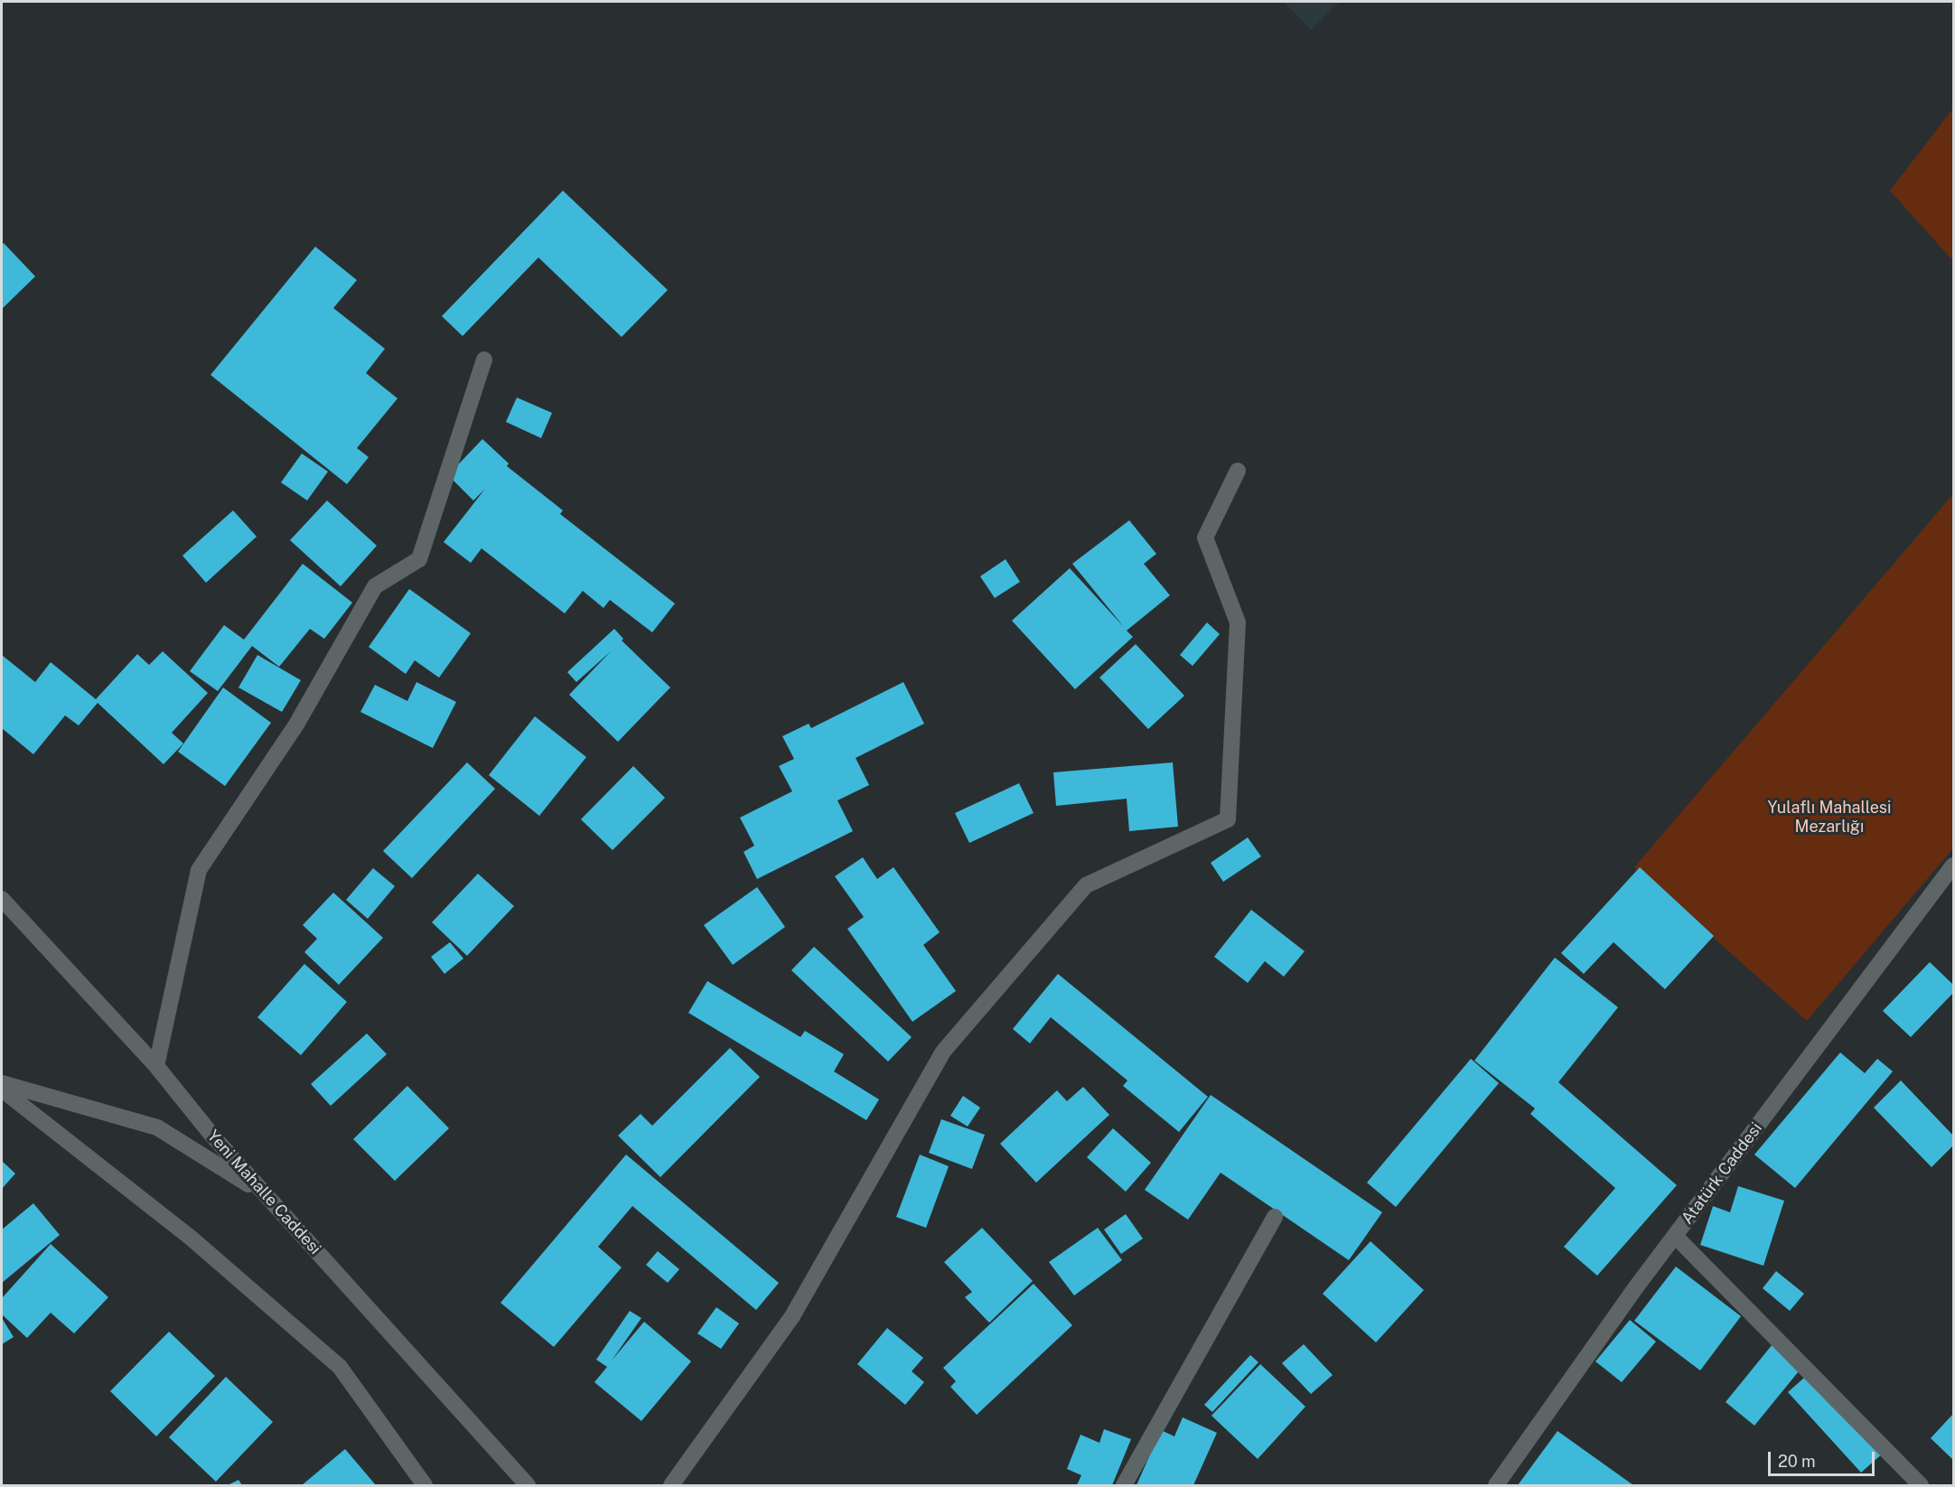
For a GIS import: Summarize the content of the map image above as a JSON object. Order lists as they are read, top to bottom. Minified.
{"streets":{"street":["Atatürk Caddesi","Yeni Mahalle Caddesi"]},"parks":["Yulaflı Mahallesi Mezarlığı"],"scale_bar":"20 m"}
